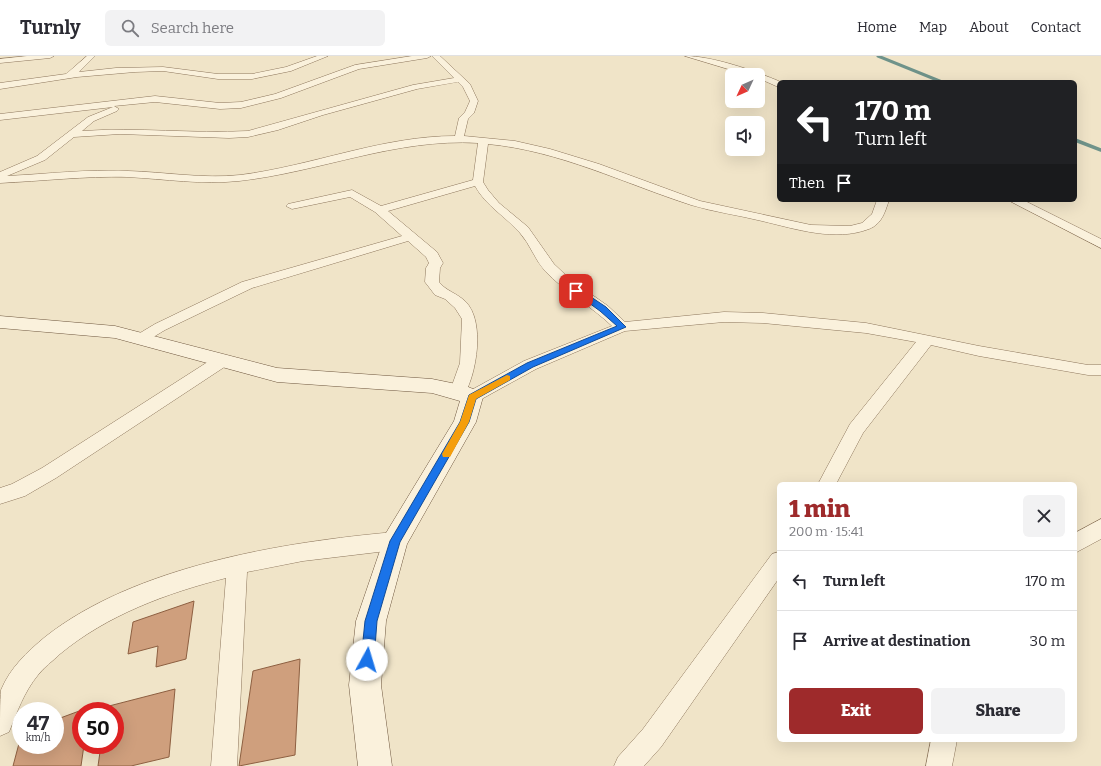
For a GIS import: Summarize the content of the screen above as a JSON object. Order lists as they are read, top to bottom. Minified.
{"north":"bottom left","page":{"header":"Turnly","search":"Search here","nav":["Home","Map","About","Contact"],"turn":["170 m","Turn left"],"then":"Then","heading":["1 min","200 m · 15:41"],"list":[{"name":"Turn left","value":"170 m"},{"name":"Arrive at destination","value":"30 m"}],"buttons":["Exit","Share"],"speed":"47 km/h","limit":"50"}}
